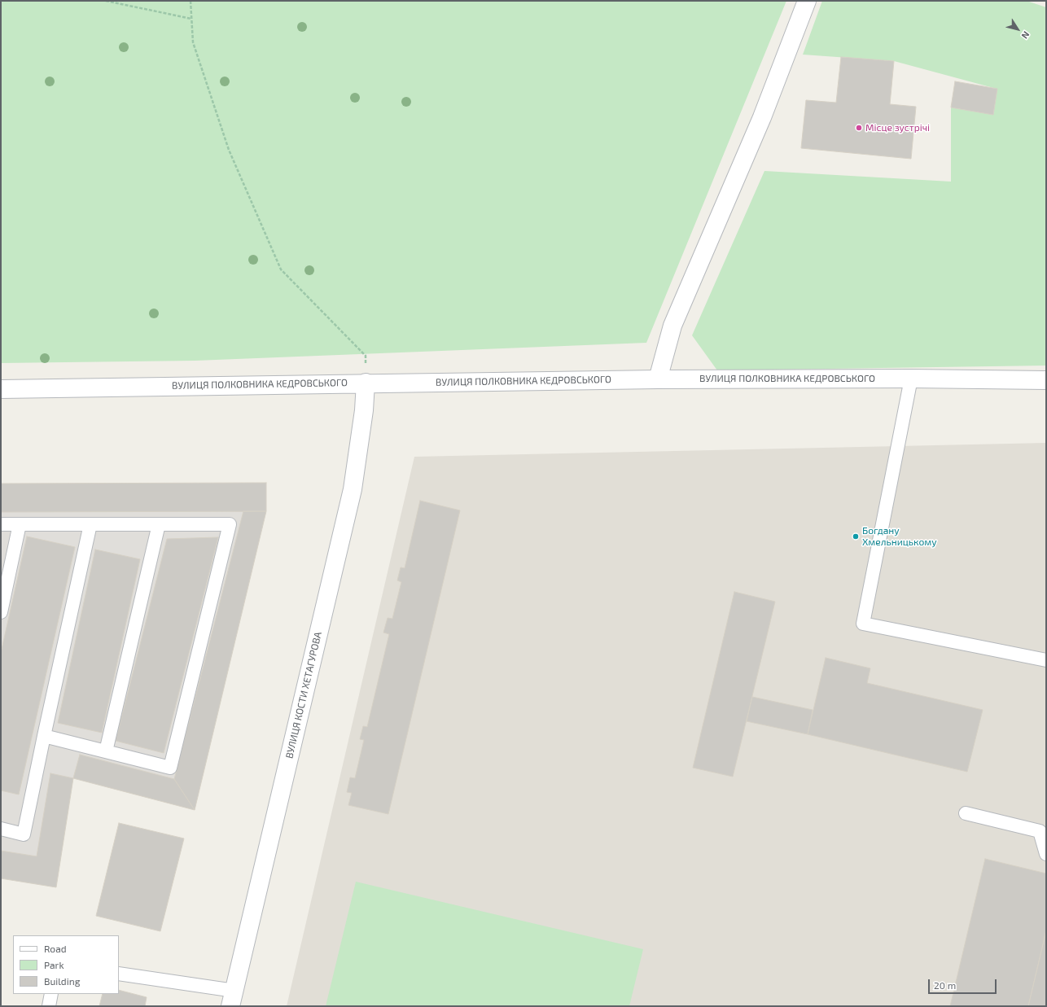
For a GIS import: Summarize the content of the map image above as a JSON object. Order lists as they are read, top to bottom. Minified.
{"streets":{"street":["ВУЛИЦЯ ПОЛКОВНИКА КЕДРОВСЬКОГО","ВУЛИЦЯ КОСТИ ХЕТАГУРОВА"]},"crossings":[["ВУЛИЦЯ ПОЛКОВНИКА КЕДРОВСЬКОГО","ВУЛИЦЯ КОСТИ ХЕТАГУРОВА"]],"places":["Місце зустрічі","Богдану Хмельницькому"],"legend":["Road","Park","Building"],"scale_bar":"20 m","north":"bottom right"}
